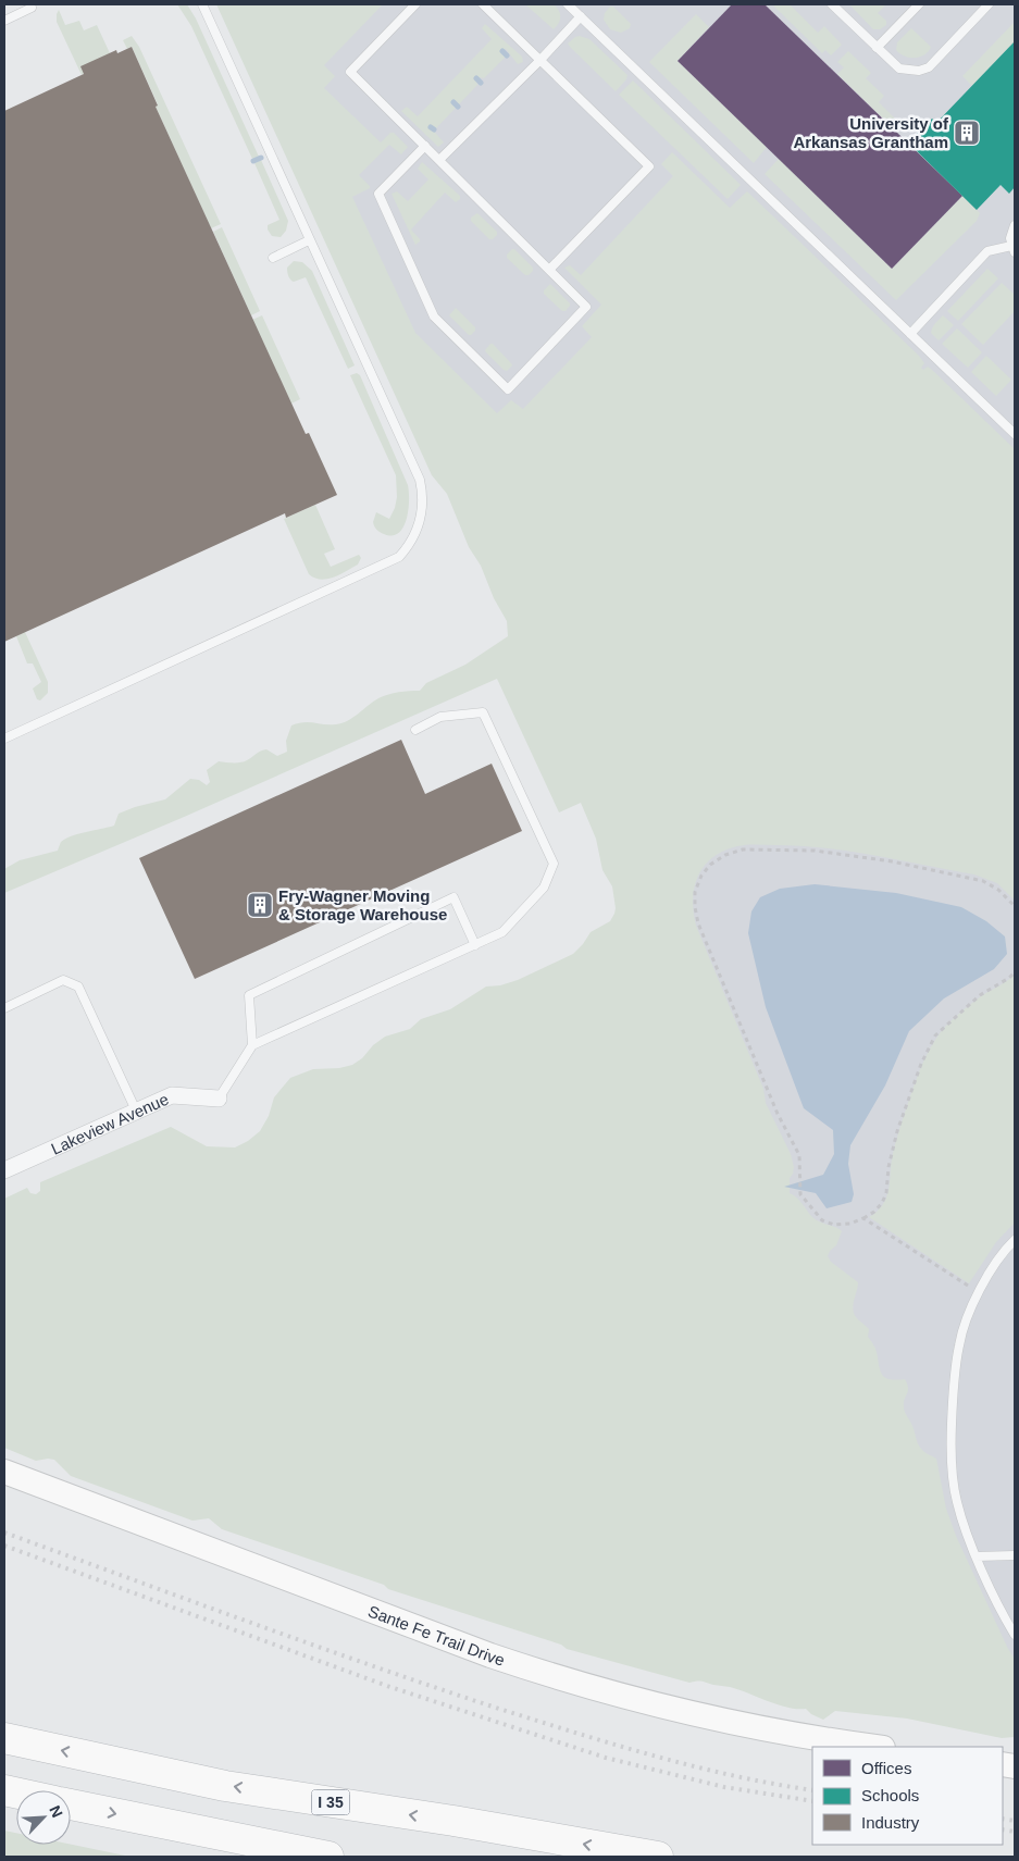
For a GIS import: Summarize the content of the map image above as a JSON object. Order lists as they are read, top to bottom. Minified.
{"streets":{"highway":["I 35"],"main road":["Sante Fe Trail Drive"],"street":["Lakeview Avenue"]},"places":{"building":["University of Arkansas Grantham","Fry-Wagner Moving & Storage Warehouse"]},"legend":["Offices","Schools","Industry"],"north":"top right"}
